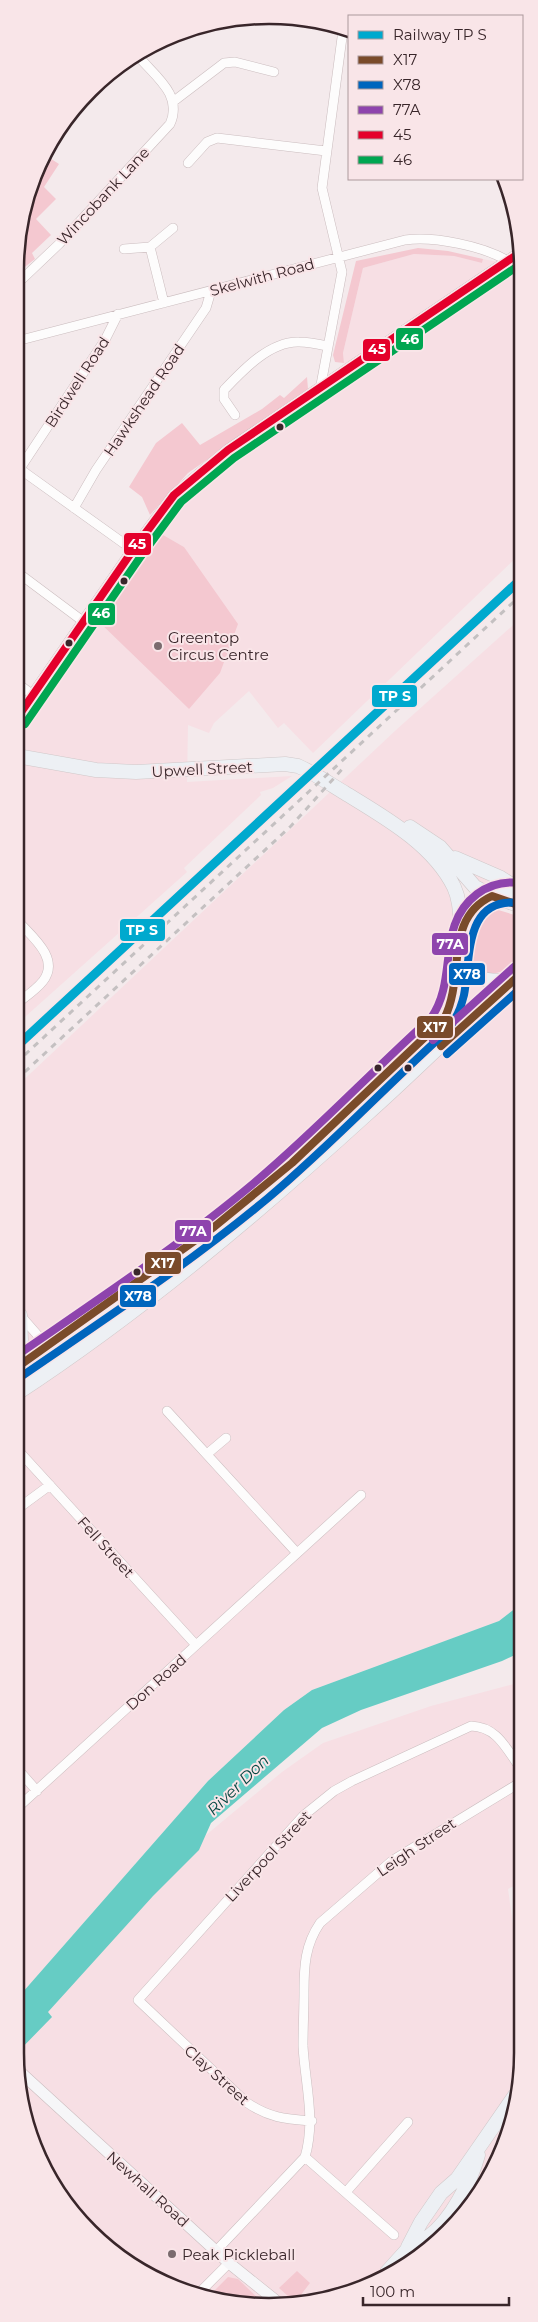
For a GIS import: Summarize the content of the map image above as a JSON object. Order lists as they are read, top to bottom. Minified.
{"streets":{"main road":["Upwell Street","Newhall Road"],"street":["Wincobank Lane","Skelwith Road","Birdwell Road","Hawkshead Road","Fell Street","Don Road","Leigh Street","Liverpool Street","Clay Street"]},"crossings":[["Skelwith Road","Birdwell Road"],["Skelwith Road","Hawkshead Road"],["Fell Street","Don Road"],["Leigh Street","Clay Street"],["Liverpool Street","Clay Street"]],"water":["River Don"],"places":["Greentop Circus Centre","Peak Pickleball"],"lines":["transit line 45","transit line 46","transit line 77A","transit line X17","transit line X78"],"legend":["Railway TP S","X17","X78","77A","45","46"],"scale_bar":"100 m"}
